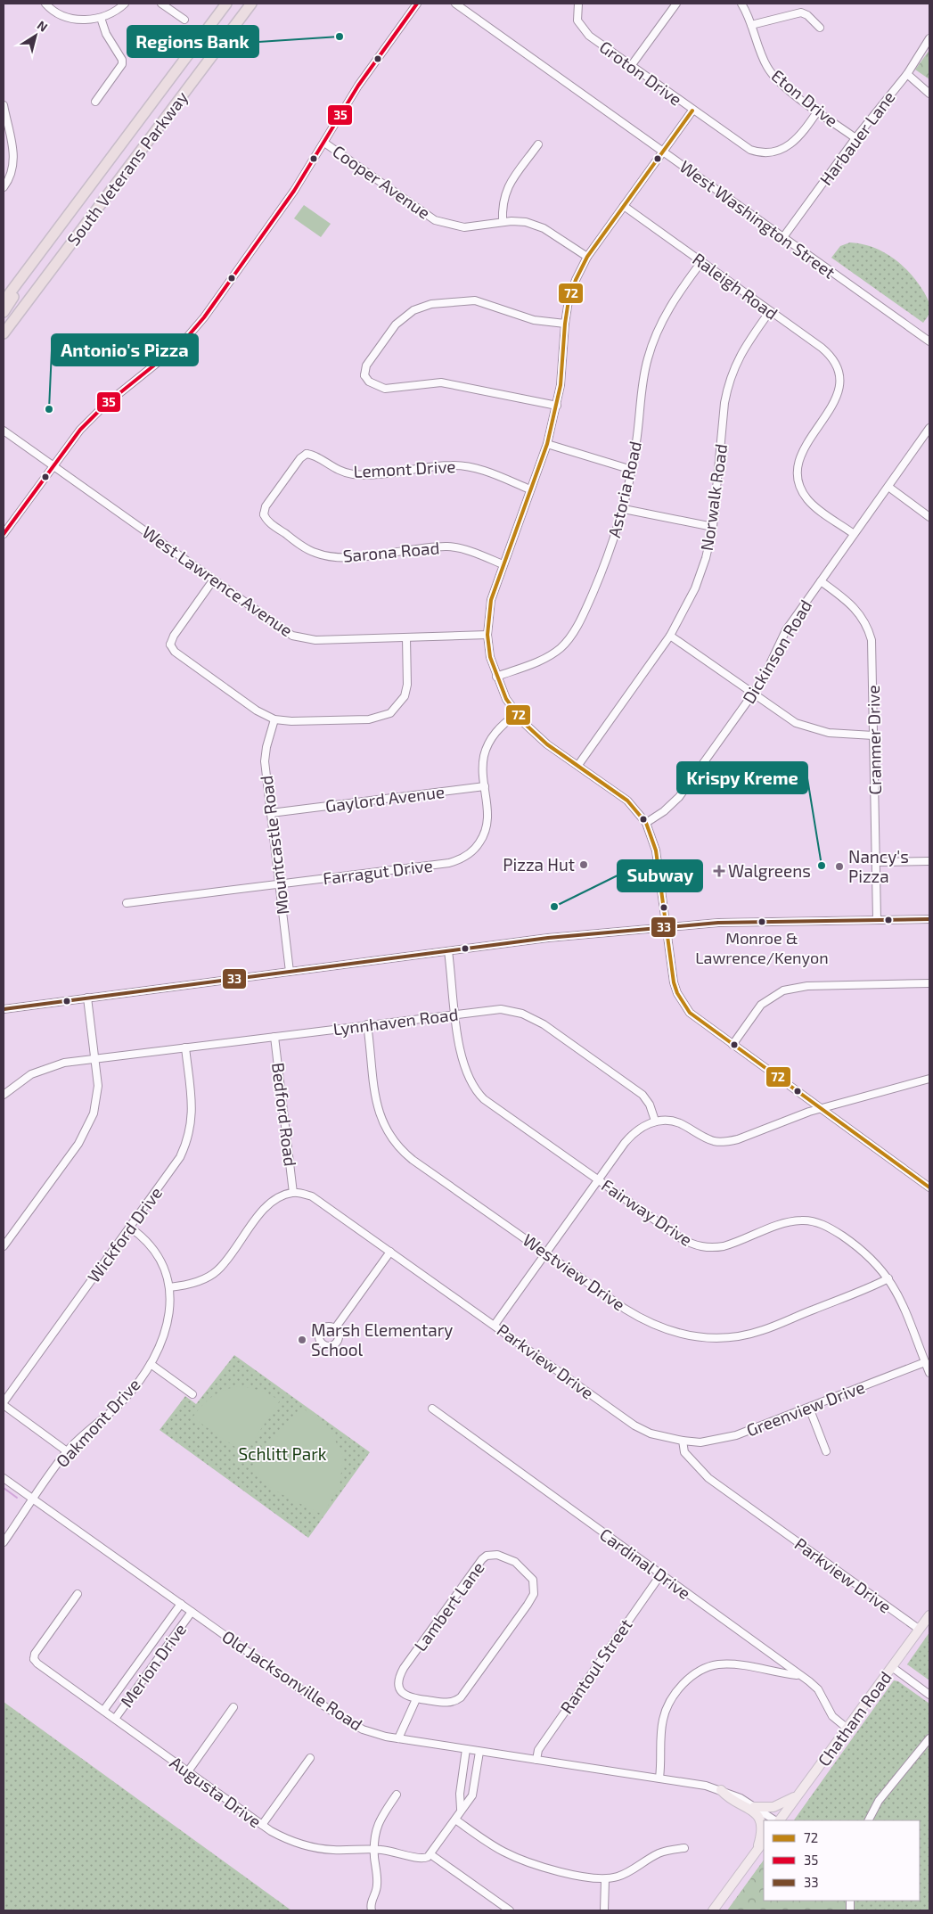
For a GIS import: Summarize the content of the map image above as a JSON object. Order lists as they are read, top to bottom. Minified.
{"streets":{"highway":["South Veterans Parkway"],"main road":["Chatham Road"],"street":["Groton Drive","Eton Drive","Harbauer Lane","Cooper Avenue","West Washington Street","Raleigh Road","Lemont Drive","Astoria Road","Norwalk Road","Sarona Road","West Lawrence Avenue","Dickinson Road","Cranmer Drive","Gaylord Avenue","Mountcastle Road","Farragut Drive","Lynnhaven Road","Bedford Road","Fairway Drive","Wickford Drive","Westview Drive","Parkview Drive","Greenview Drive","Oakmont Drive","Cardinal Drive","Lambert Lane","Merion Drive","Rantoul Street","Old Jacksonville Road","Augusta Drive"]},"crossings":[["Groton Drive","Eton Drive"],["Eton Drive","Harbauer Lane"],["Harbauer Lane","West Washington Street"],["Raleigh Road","Astoria Road"],["Raleigh Road","Norwalk Road"],["Raleigh Road","Dickinson Road"],["Lemont Drive","Sarona Road"],["Dickinson Road","Cranmer Drive"],["Gaylord Avenue","Mountcastle Road"],["Gaylord Avenue","Farragut Drive"],["Mountcastle Road","Farragut Drive"],["Lynnhaven Road","Bedford Road"],["Lynnhaven Road","Fairway Drive"],["Lynnhaven Road","Wickford Drive"],["Lynnhaven Road","Westview Drive"],["Bedford Road","Parkview Drive"],["Fairway Drive","Westview Drive"],["Fairway Drive","Greenview Drive"],["Wickford Drive","Oakmont Drive"],["Parkview Drive","Greenview Drive"],["Parkview Drive","Chatham Road"],["Oakmont Drive","Old Jacksonville Road"],["Cardinal Drive","Rantoul Street"],["Cardinal Drive","Chatham Road"],["Merion Drive","Old Jacksonville Road"],["Merion Drive","Augusta Drive"],["Rantoul Street","Old Jacksonville Road"]],"parks":["Schlitt Park"],"places":{"other":["Regions Bank","Antonio's Pizza","Pizza Hut","Krispy Kreme","Nancy's Pizza","Subway","Monroe & Lawrence/Kenyon","Marsh Elementary School"],"health":["Walgreens"]},"lines":["transit line 35","transit line 72","transit line 33"],"legend":["72","35","33"],"north":"top right"}
